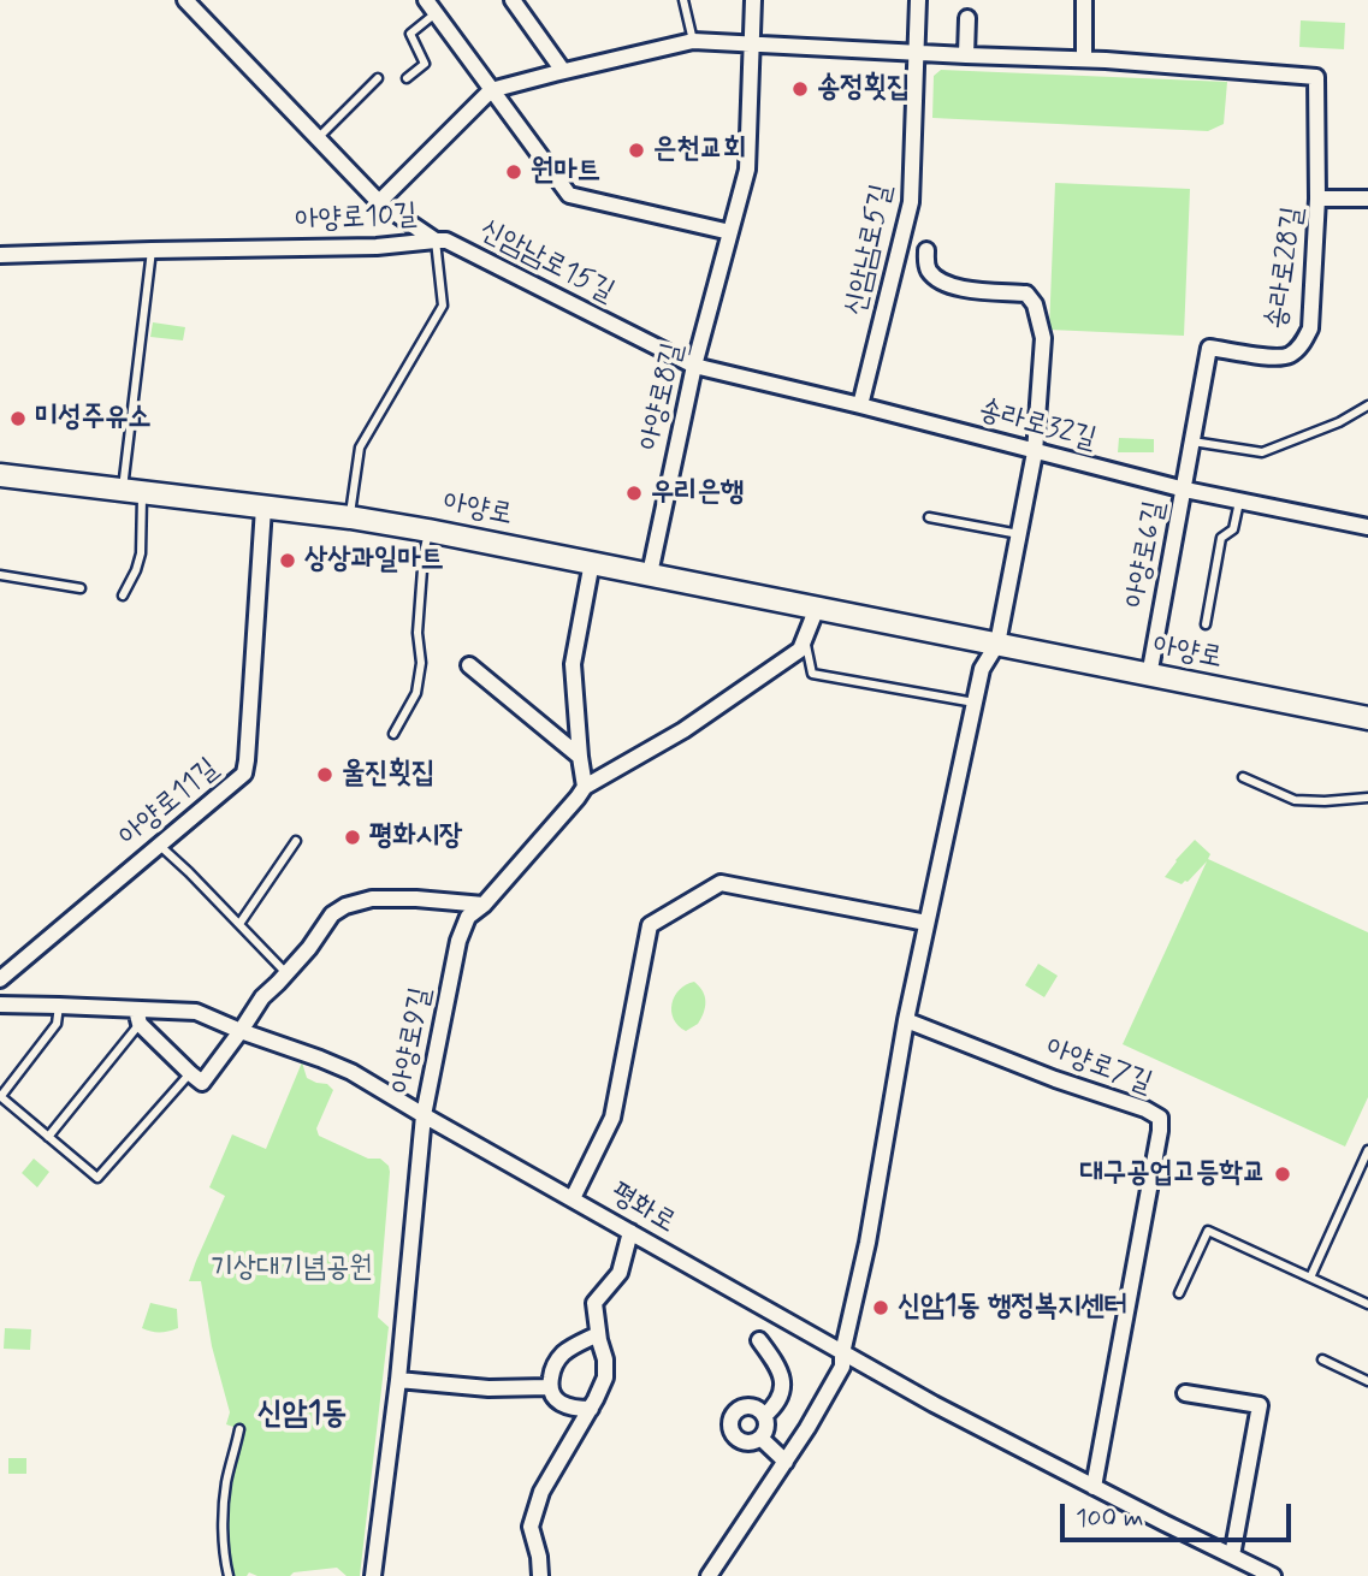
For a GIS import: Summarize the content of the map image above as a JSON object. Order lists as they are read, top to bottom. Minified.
{"streets":{"main road":["아양로"],"street":["아양로10길","신암남로5길","신암남로15길","송라로28길","아양로8길","송라로32길","아양로6길","아양로11길","아양로9길","아양로7길","평화로"]},"crossings":[["아양로10길","신암남로15길"],["아양로10길","아양로"],["신암남로5길","송라로32길"],["신암남로15길","아양로8길"],["신암남로15길","송라로32길"],["송라로28길","아양로6길"],["아양로8길","송라로32길"],["아양로8길","아양로"],["송라로32길","아양로6길"],["아양로","아양로6길"],["아양로","아양로11길"],["아양로9길","평화로"],["아양로7길","평화로"]],"districts":["신암1동"],"parks":["기상대기념공원"],"places":["송정횟집","은천교회","원마트","미성주유소","우리은행","상상과일마트","울진횟집","평화시장","대구공업고등학교","신암1동 행정복지센터"],"scale_bar":"100 m"}
